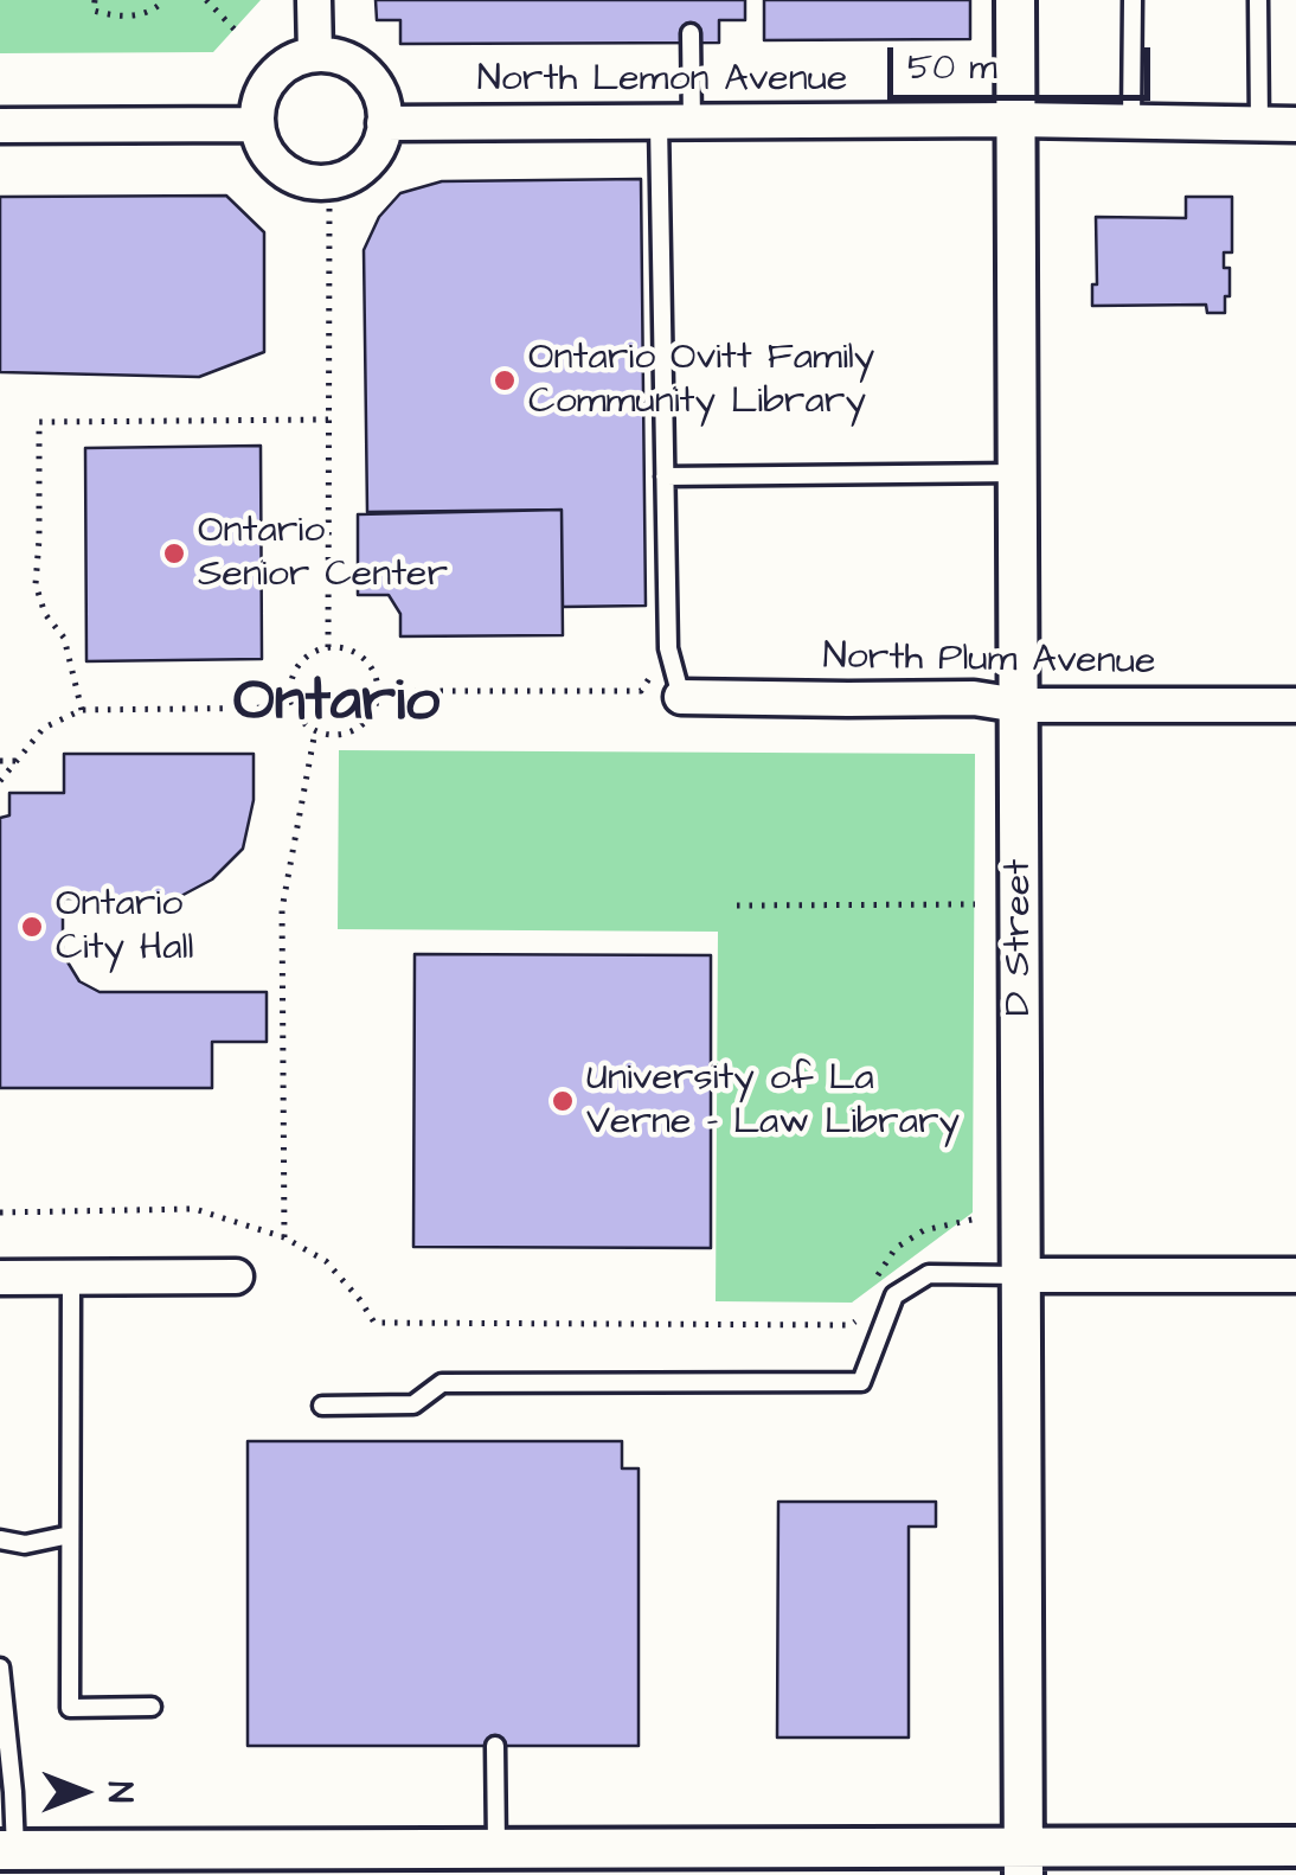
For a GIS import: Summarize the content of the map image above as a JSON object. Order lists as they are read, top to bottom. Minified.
{"streets":{"street":["North Lemon Avenue","North Plum Avenue","D Street"]},"crossings":[["North Lemon Avenue","D Street"],["North Plum Avenue","D Street"]],"districts":["Ontario"],"places":["Ontario Ovitt Family Community Library","Ontario Senior Center","Ontario City Hall","University of La Verne - Law Library"],"scale_bar":"50 m","north":"right"}
